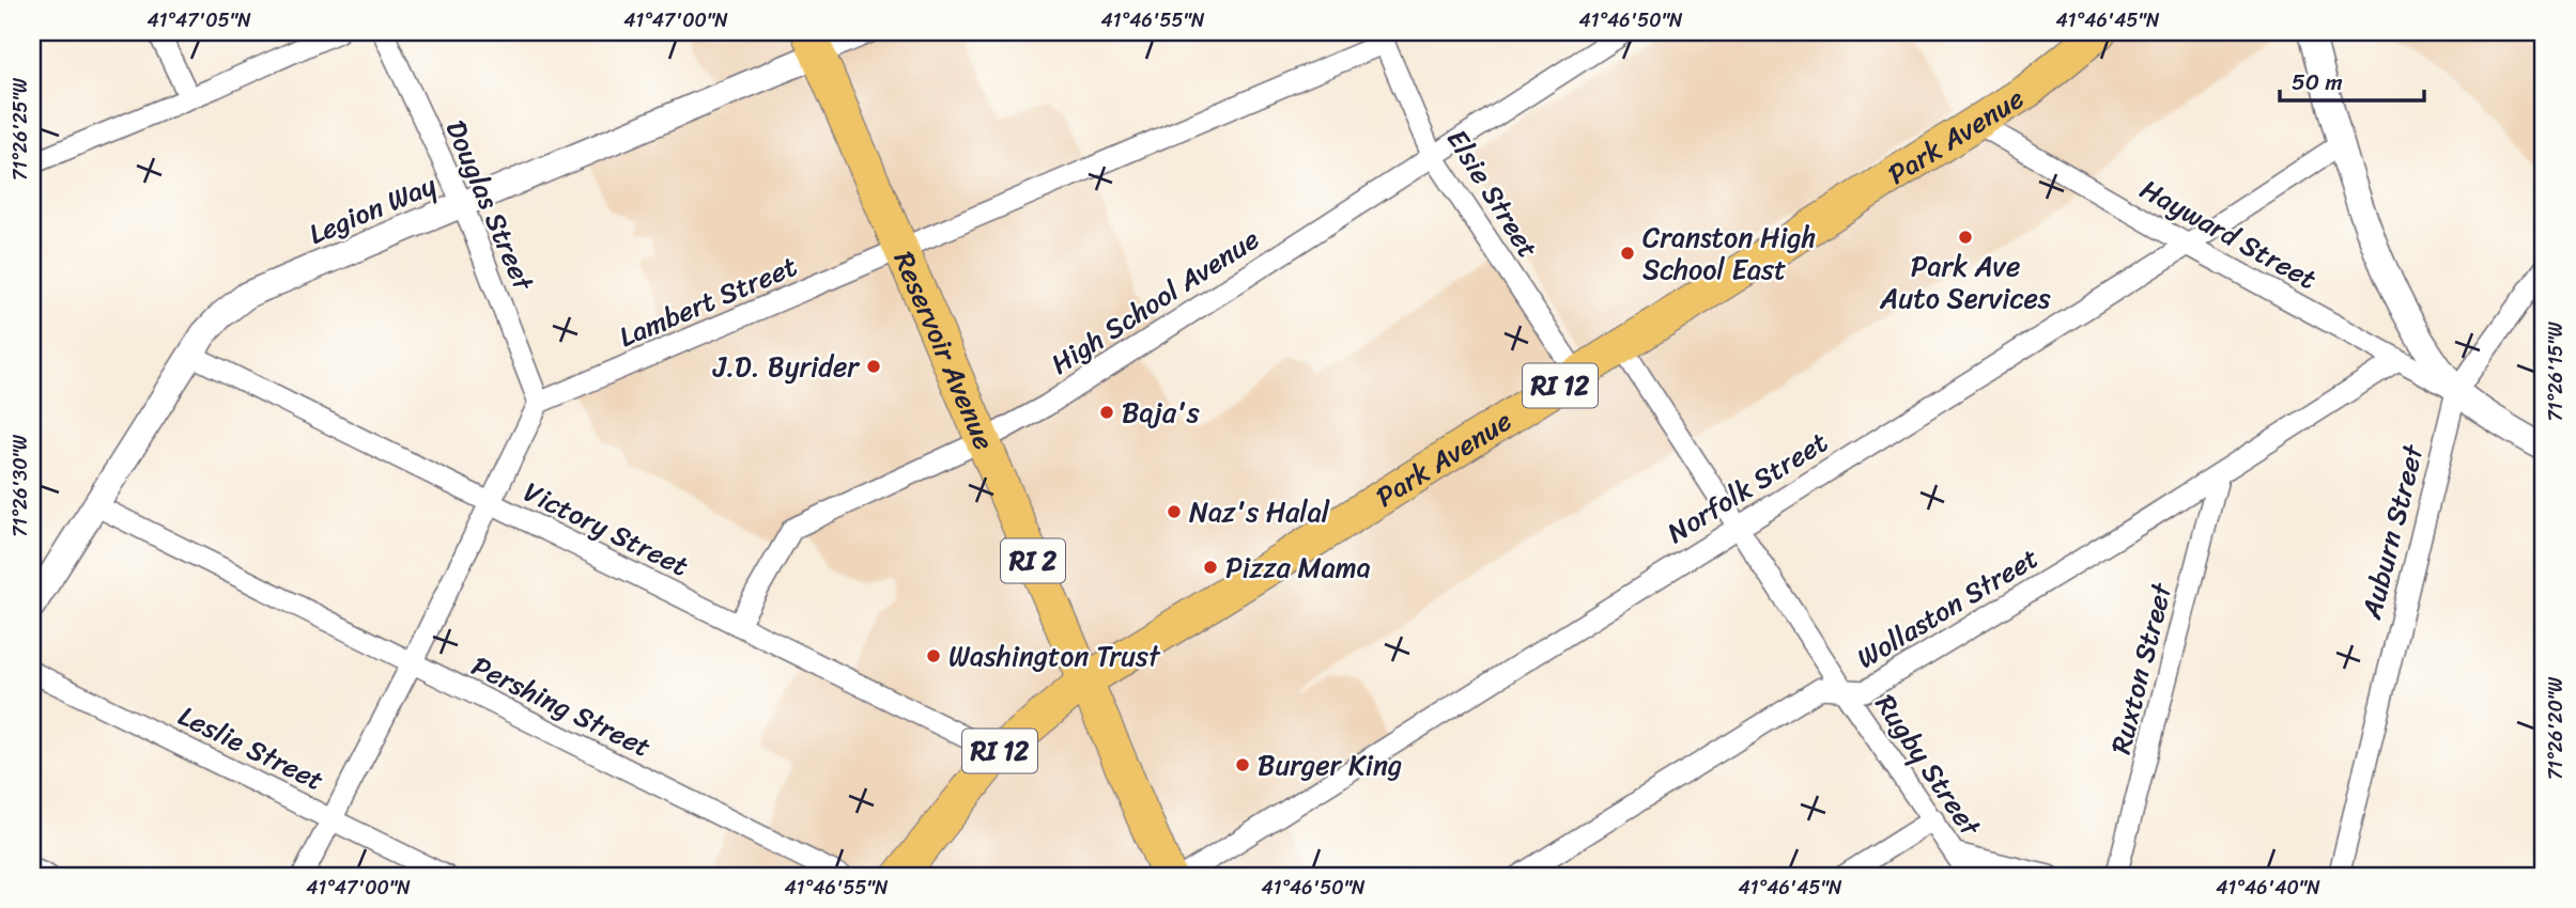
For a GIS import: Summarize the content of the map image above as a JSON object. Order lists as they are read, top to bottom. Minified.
{"streets":{"main road":["Park Avenue","Reservoir Avenue","RI 12","RI 2"],"street":["Elsie Street","Douglas Street","Legion Way","Hayward Street","Lambert Street","High School Avenue","Norfolk Street","Victory Street","Auburn Street","Wollaston Street","Ruxton Street","Pershing Street","Leslie Street","Rugby Street"]},"crossings":[["Park Avenue","Elsie Street"],["Park Avenue","Hayward Street"],["Park Avenue","Reservoir Avenue"],["Park Avenue","Victory Street"],["Park Avenue","Rugby Street"],["Elsie Street","Lambert Street"],["Elsie Street","High School Avenue"],["Douglas Street","Legion Way"],["Douglas Street","Lambert Street"],["Legion Way","Reservoir Avenue"],["Legion Way","Victory Street"],["Legion Way","Pershing Street"],["Hayward Street","Norfolk Street"],["Hayward Street","Auburn Street"],["Hayward Street","Wollaston Street"],["Lambert Street","Reservoir Avenue"],["High School Avenue","Reservoir Avenue"],["High School Avenue","Victory Street"],["Norfolk Street","Rugby Street"],["Wollaston Street","Ruxton Street"],["Wollaston Street","Rugby Street"]],"places":["Park Ave Auto Services","Cranston High School East","J.D. Byrider","Baja's","Naz's Halal","Pizza Mama","Washington Trust","Burger King"],"scale_bar":"50 m","coordinates":["41°47'05\"N","41°47'00\"N","41°46'55\"N","41°46'50\"N","41°46'45\"N","71°26'25\"W","71°26'15\"W","71°26'30\"W","71°26'20\"W","41°46'40\"N"]}
